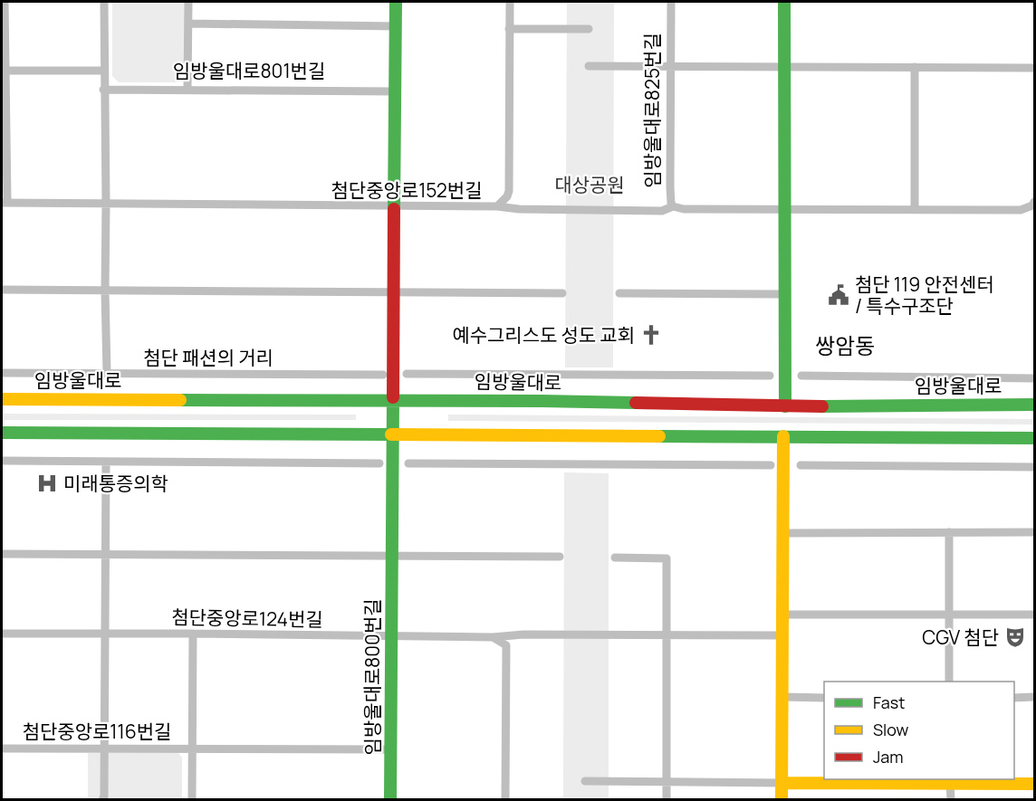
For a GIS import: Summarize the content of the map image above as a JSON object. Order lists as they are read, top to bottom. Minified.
{"streets":{"main road":["임방울대로","임방울대로800번길"],"street":["임방울대로801번길","임방울대로825번길","첨단중앙로152번길","첨단 패션의 거리","첨단중앙로124번길","첨단중앙로116번길"]},"crossings":[["임방울대로","임방울대로800번길"],["첨단중앙로124번길","임방울대로800번길"],["첨단중앙로124번길","첨단중앙로116번길"],["임방울대로800번길","첨단중앙로116번길"]],"districts":["쌍암동"],"parks":["대상공원"],"places":{"public building":["첨단 119 안전센터 / 특수구조단"],"church":["예수그리스도 성도 교회"],"hospital":["미래통증의학"],"theatre":["CGV 첨단"]},"legend":["Fast","Slow","Jam"]}
